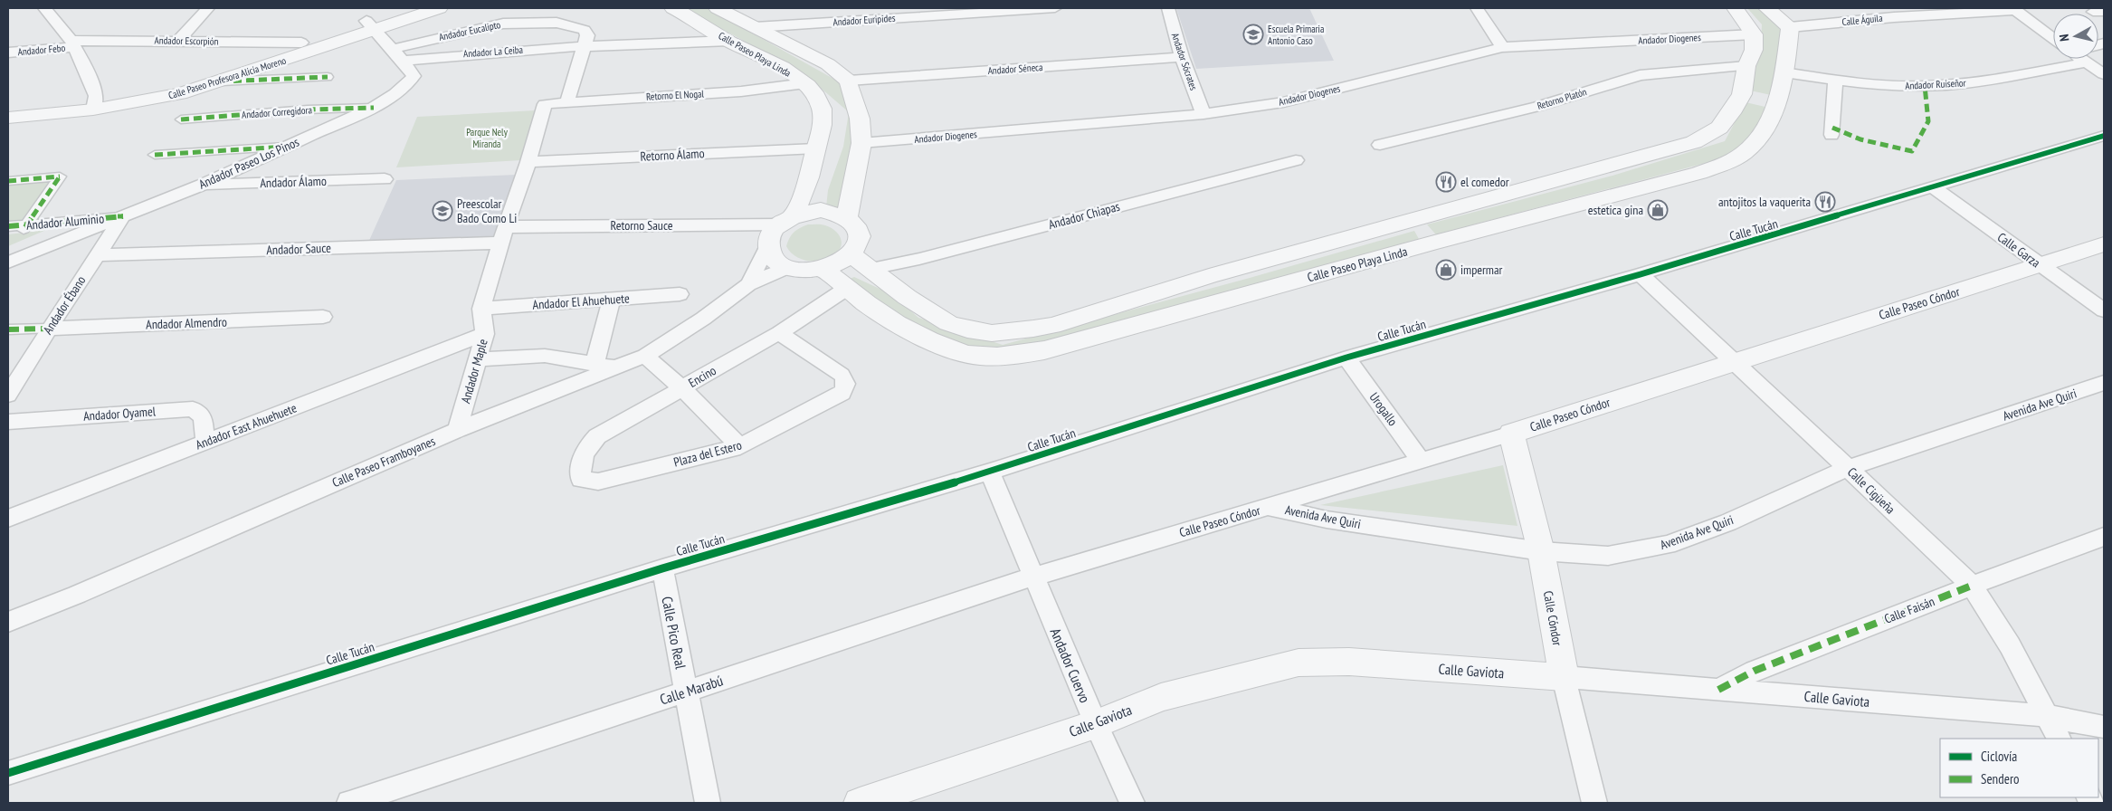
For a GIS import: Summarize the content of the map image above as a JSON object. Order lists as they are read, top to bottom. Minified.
{"streets":{"street":["Andador Euripides","Calle Águila","Andador Eucalipto","Andador Diogenes","Andador Escorpión","Andador Febo","Andador La Ceiba","Calle Paseo Playa Linda","Andador Sócrates","Andador Séneca","Calle Paseo Profesora Alicia Moreno","Andador Ruiseñor","Retorno El Nogal","Retorno Platón","Andador Corregidora","Retorno Álamo","Andador Paseo Los Pinos","Andador Álamo","Andador Chiapas","Andador Aluminio","Retorno Sauce","Calle Tucán","Andador Sauce","Calle Garza","Andador El Ahuehuete","Calle Paseo Cóndor","Andador Ébano","Andador Almendro","Andador Maple","Encino","Avenida Ave Quiri","Urogallo","Andador Oyamel","Andador East Ahuehuete","Plaza del Estero","Calle Paseo Framboyanes","Calle Cigüeña","Calle Faisán","Calle Cóndor","Calle Pico Real","Andador Cuervo","Calle Gaviota","Calle Marabú"]},"crossings":[["Andador Euripides","Calle Paseo Playa Linda"],["Calle Águila","Calle Paseo Playa Linda"],["Andador Eucalipto","Andador La Ceiba"],["Andador Eucalipto","Andador Paseo Los Pinos"],["Andador Diogenes","Andador Sócrates"],["Andador Escorpión","Andador Febo"],["Andador Escorpión","Calle Paseo Profesora Alicia Moreno"],["Andador La Ceiba","Calle Paseo Playa Linda"],["Andador La Ceiba","Andador Paseo Los Pinos"],["Calle Paseo Playa Linda","Andador Séneca"],["Calle Paseo Playa Linda","Andador Ruiseñor"],["Calle Paseo Playa Linda","Retorno El Nogal"],["Calle Paseo Playa Linda","Retorno Álamo"],["Calle Paseo Playa Linda","Retorno Sauce"],["Calle Paseo Playa Linda","Encino"],["Calle Paseo Playa Linda","Calle Paseo Framboyanes"],["Andador Sócrates","Andador Séneca"],["Calle Paseo Profesora Alicia Moreno","Andador Paseo Los Pinos"],["Retorno El Nogal","Andador Maple"],["Andador Corregidora","Andador Paseo Los Pinos"],["Retorno Álamo","Andador Maple"],["Andador Paseo Los Pinos","Andador Álamo"],["Andador Paseo Los Pinos","Andador Aluminio"],["Andador Paseo Los Pinos","Andador Ébano"],["Andador Aluminio","Andador Ébano"],["Retorno Sauce","Andador Sauce"],["Retorno Sauce","Andador Maple"],["Retorno Sauce","Calle Paseo Framboyanes"],["Calle Tucán","Calle Garza"],["Calle Tucán","Urogallo"],["Calle Tucán","Calle Cigüeña"],["Calle Tucán","Calle Pico Real"],["Calle Tucán","Andador Cuervo"],["Andador Sauce","Andador Ébano"],["Andador Sauce","Andador Maple"],["Calle Garza","Calle Paseo Cóndor"],["Andador El Ahuehuete","Andador Maple"],["Calle Paseo Cóndor","Avenida Ave Quiri"],["Calle Paseo Cóndor","Urogallo"],["Calle Paseo Cóndor","Calle Cigüeña"],["Calle Paseo Cóndor","Calle Cóndor"],["Calle Paseo Cóndor","Andador Cuervo"],["Calle Paseo Cóndor","Calle Marabú"],["Andador Ébano","Andador Almendro"],["Andador Maple","Andador East Ahuehuete"],["Andador Maple","Calle Paseo Framboyanes"],["Encino","Plaza del Estero"],["Avenida Ave Quiri","Calle Cigüeña"],["Avenida Ave Quiri","Calle Cóndor"],["Andador Oyamel","Andador East Ahuehuete"],["Calle Cigüeña","Calle Faisán"],["Calle Cigüeña","Calle Gaviota"],["Calle Faisán","Calle Gaviota"],["Calle Cóndor","Calle Gaviota"],["Calle Pico Real","Calle Marabú"],["Andador Cuervo","Calle Gaviota"],["Andador Cuervo","Calle Marabú"]],"parks":["Parque Nely Miranda"],"places":{"school or university":["Escuela Primaria Antonio Caso","Preescolar Bado Como Li"],"restaurant":["el comedor","antojitos la vaquerita"],"shop":["estetica gina","impermar"]},"legend":["Ciclovía","Sendero"],"north":"left"}
